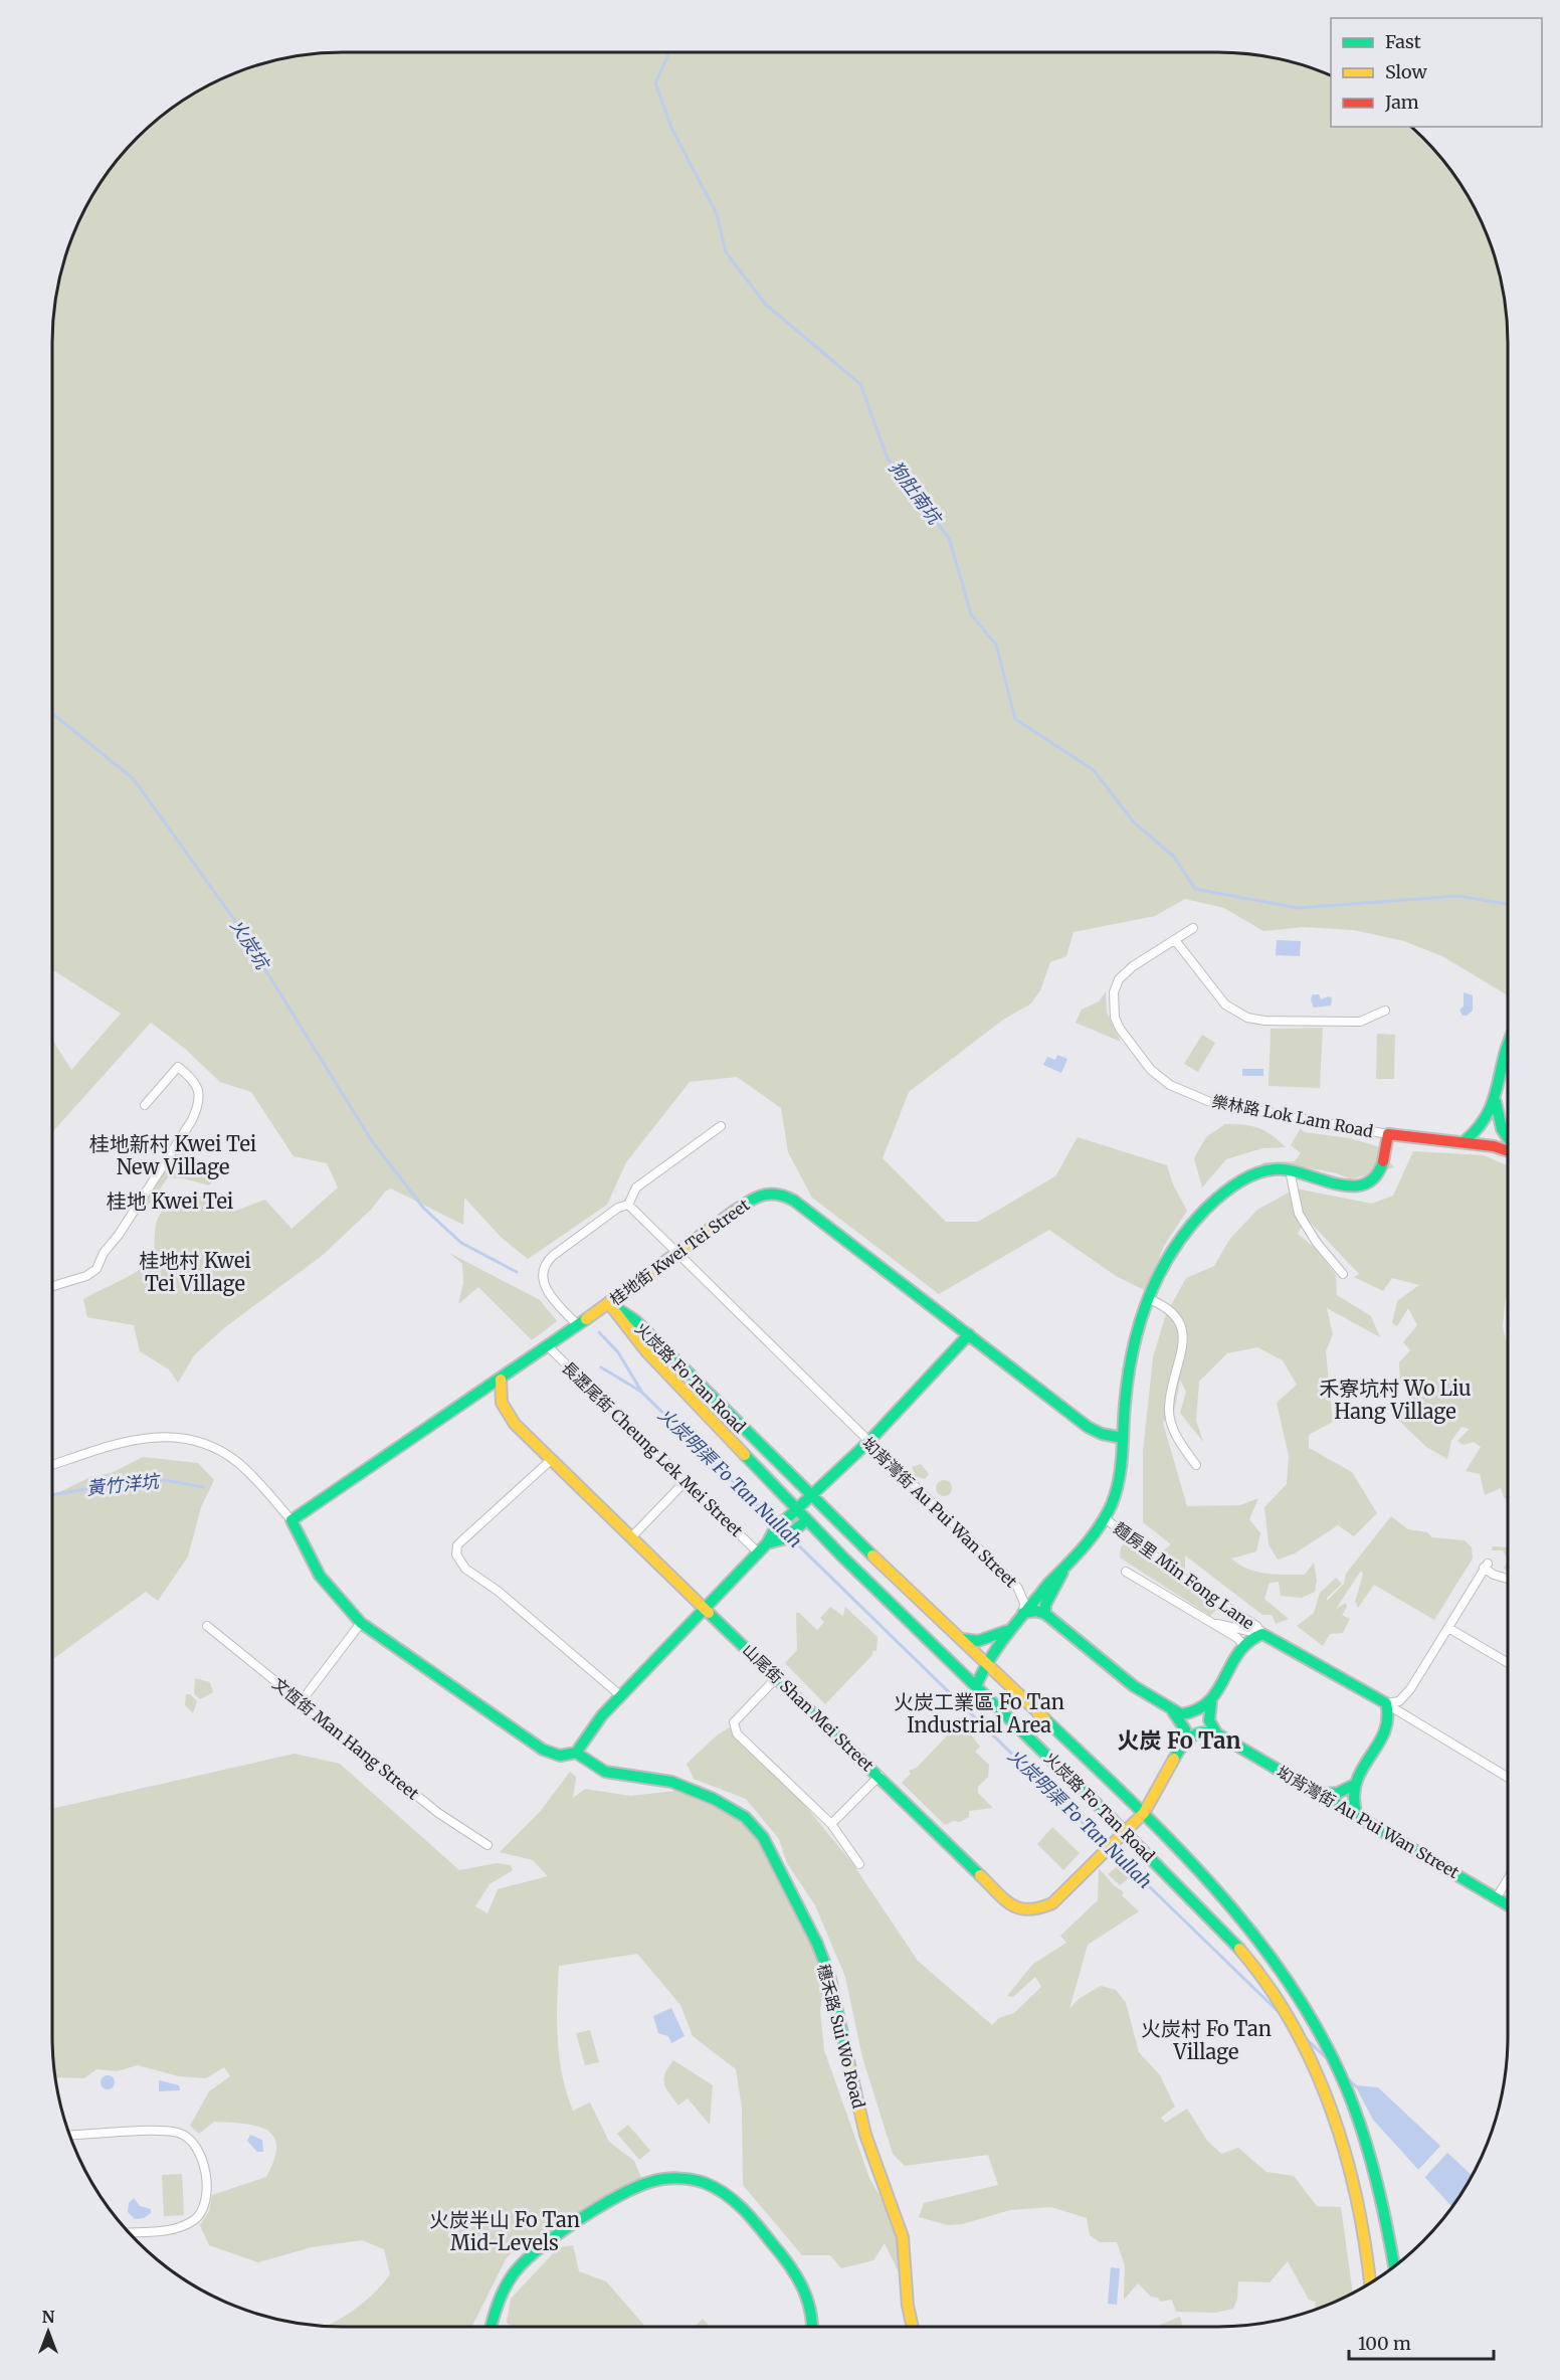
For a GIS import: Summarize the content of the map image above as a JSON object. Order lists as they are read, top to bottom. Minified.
{"streets":{"street":["樂林路 Lok Lam Road","桂地街 Kwei Tei Street","火炭路 Fo Tan Road","長瀝尾街 Cheung Lek Mei Street","㘭背灣街 Au Pui Wan Street","麵房里 Min Fong Lane","山尾街 Shan Mei Street","文恆街 Man Hang Street","穗禾路 Sui Wo Road"]},"crossings":[["桂地街 Kwei Tei Street","火炭路 Fo Tan Road"],["桂地街 Kwei Tei Street","長瀝尾街 Cheung Lek Mei Street"],["桂地街 Kwei Tei Street","㘭背灣街 Au Pui Wan Street"],["桂地街 Kwei Tei Street","山尾街 Shan Mei Street"],["火炭路 Fo Tan Road","山尾街 Shan Mei Street"]],"districts":["桂地新村 Kwei Tei New Village","桂地 Kwei Tei","桂地村 Kwei Tei Village","禾寮坑村 Wo Liu Hang Village","火炭工業區 Fo Tan Industrial Area","火炭 Fo Tan","火炭村 Fo Tan Village","火炭半山 Fo Tan Mid-Levels"],"water":["狗肚南坑","火炭坑","火炭明渠 Fo Tan Nullah","黃竹洋坑"],"legend":["Fast","Slow","Jam"],"scale_bar":"100 m","north":"top"}
